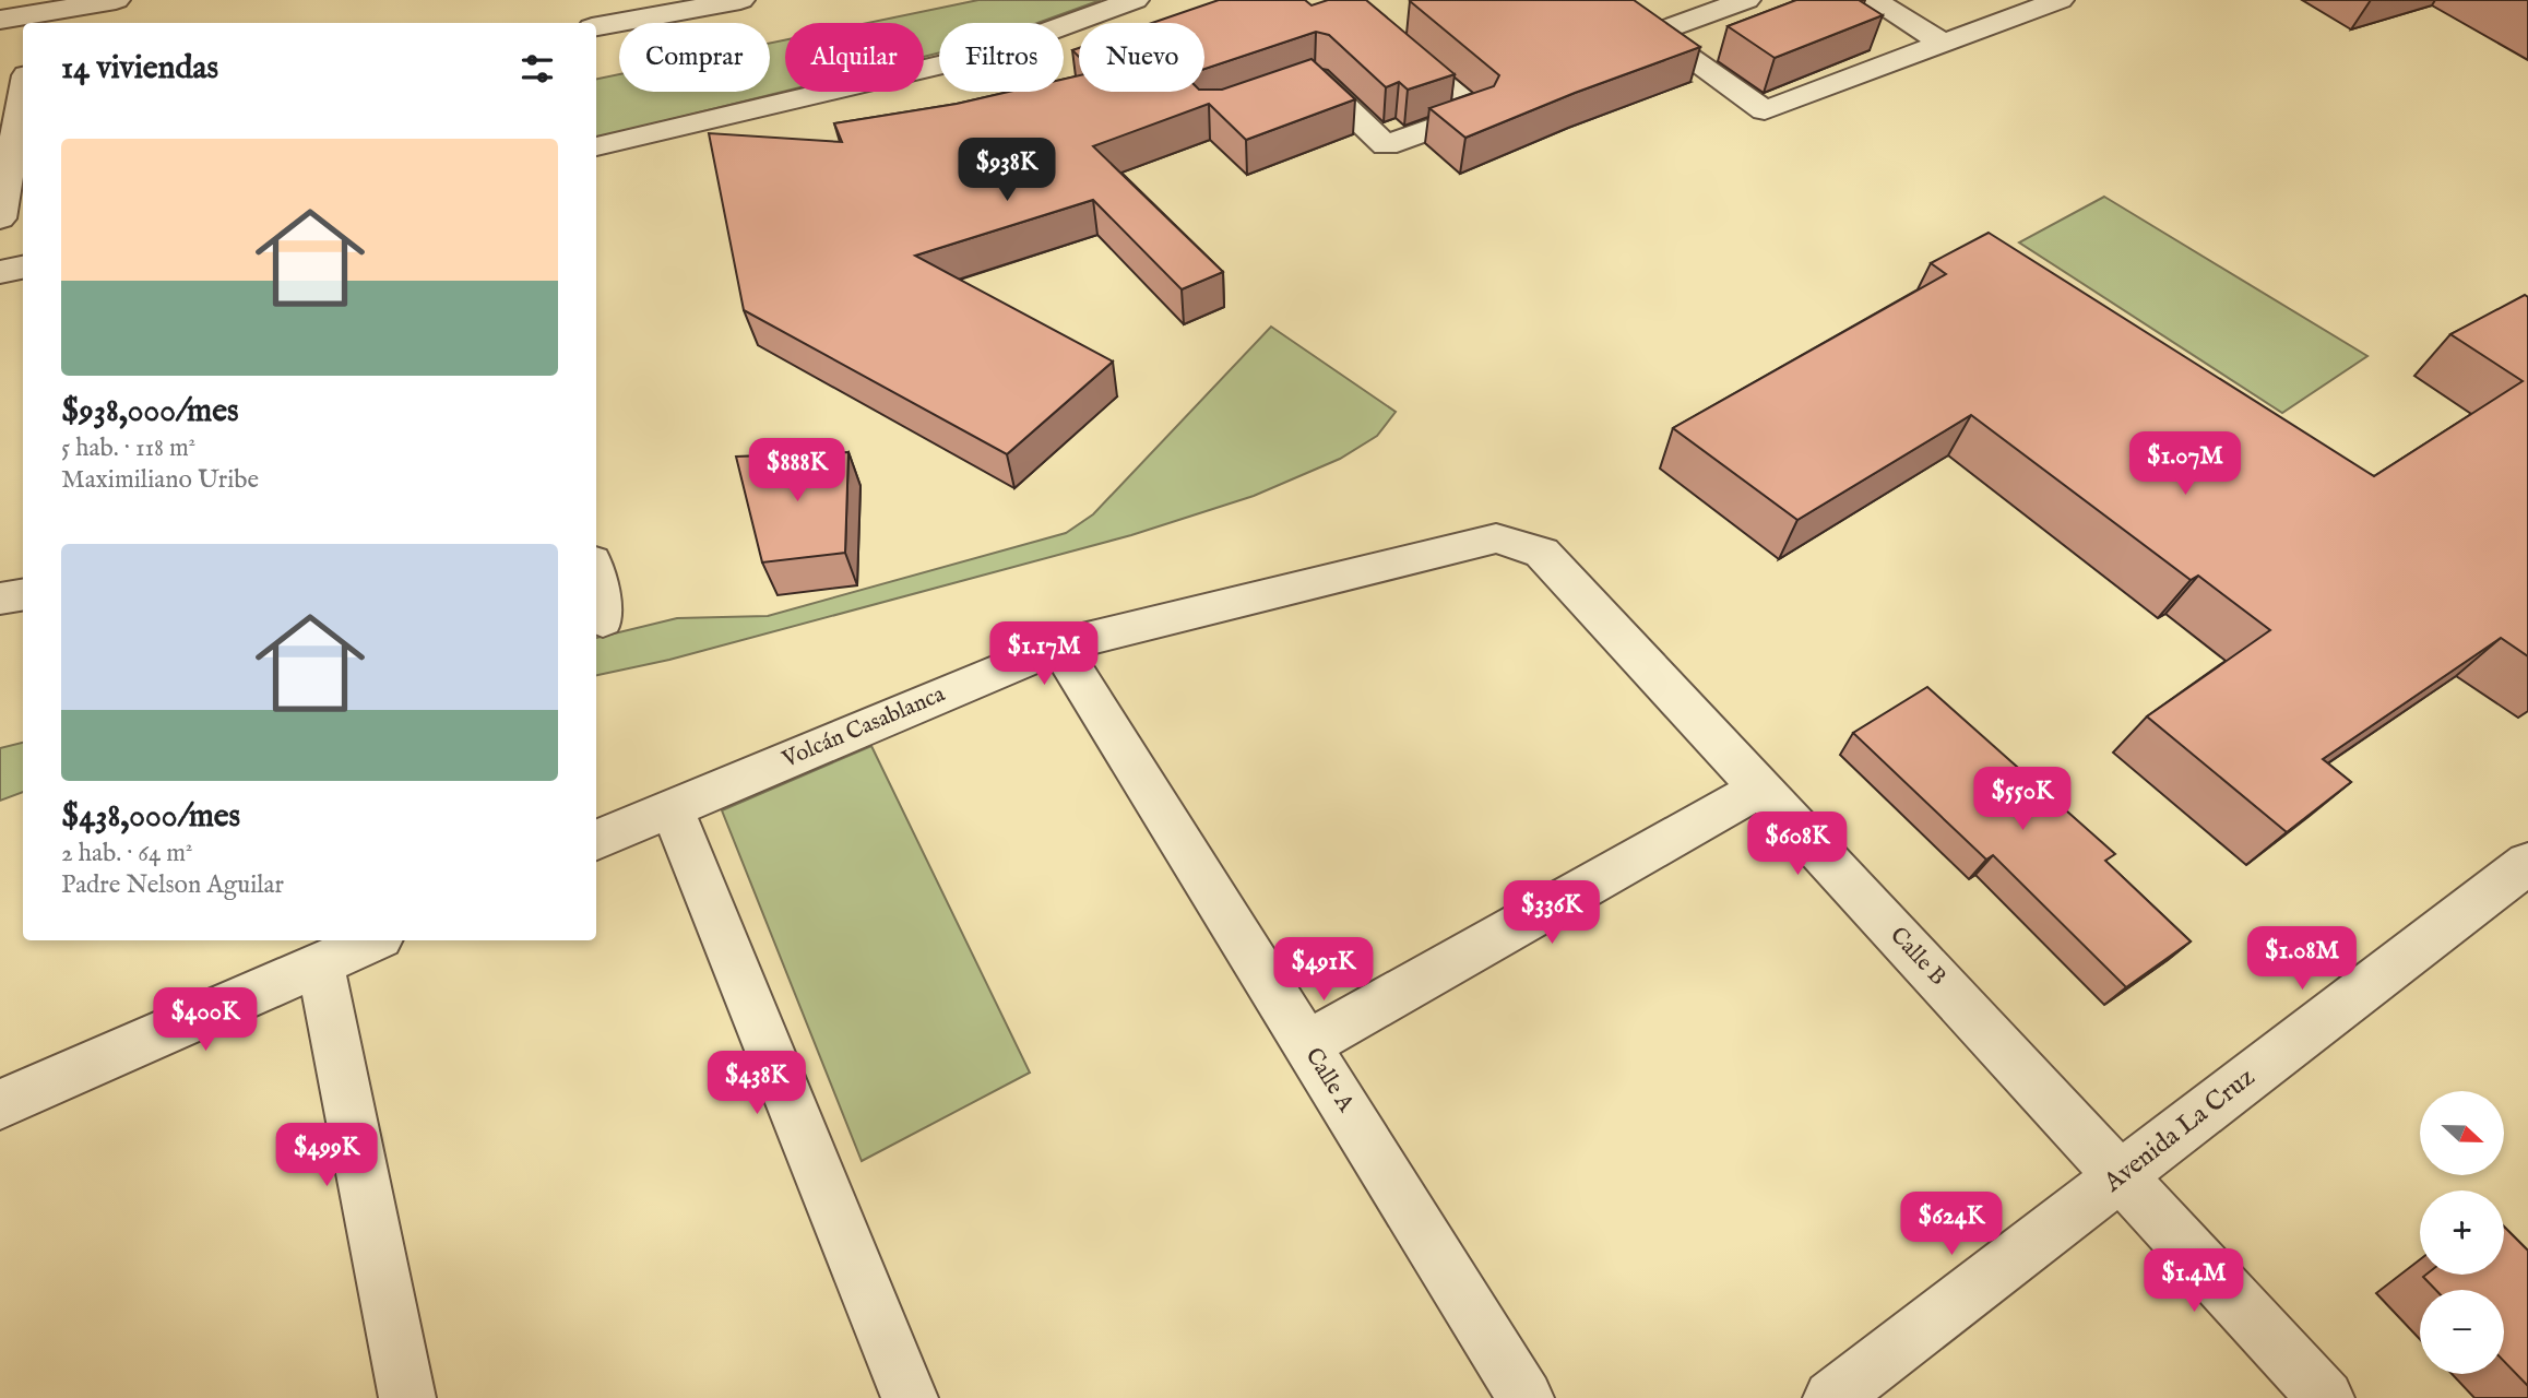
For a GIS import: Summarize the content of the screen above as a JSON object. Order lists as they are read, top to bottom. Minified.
{"streets":{"street":["Volcán Casablanca","Calle B","Calle A","Avenida La Cruz"]},"crossings":[["Volcán Casablanca","Calle B"],["Volcán Casablanca","Calle A"],["Calle B","Avenida La Cruz"]],"north":"right","page":{"chip":["Comprar","Alquilar","Filtros","Nuevo"],"heading":"14 viviendas","list":[{"name":"$938,000/mes","note":"5 hab. · 118 m² · Maximiliano Uribe"},{"name":"$438,000/mes","note":"2 hab. · 64 m² · Padre Nelson Aguilar"}],"price":["$938K","$1.07M","$888K","$1.17M","$550K","$608K","$336K","$1.08M","$491K","$400K","$438K","$499K","$624K","$1.4M"],"map_buttons":["+","−"]}}
